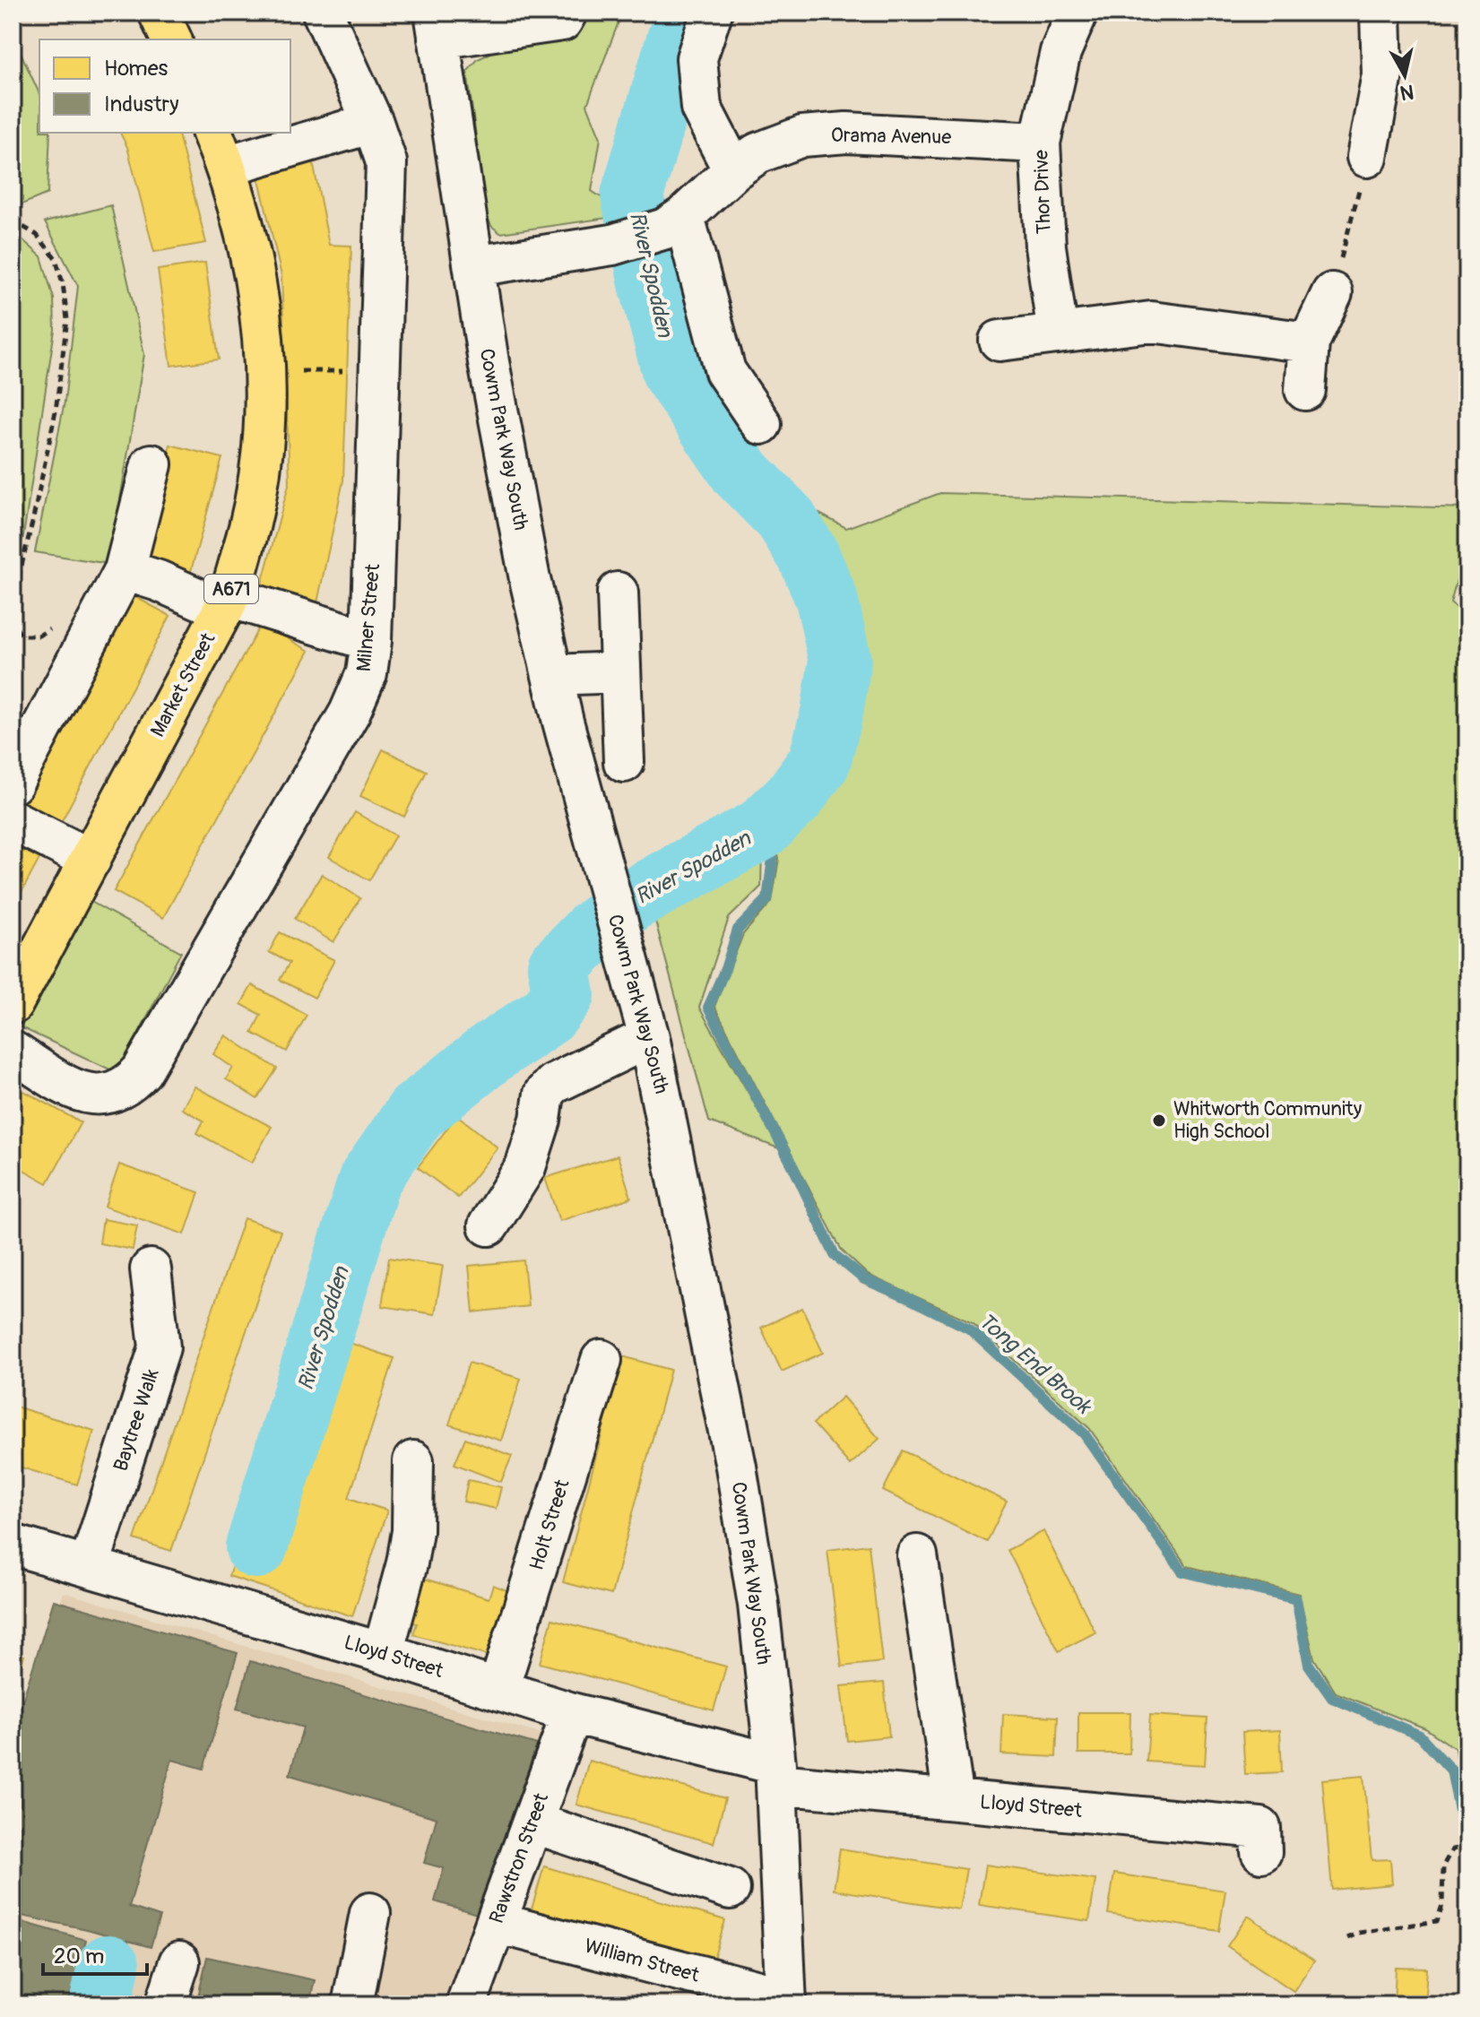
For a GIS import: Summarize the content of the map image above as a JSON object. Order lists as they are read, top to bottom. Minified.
{"streets":{"main road":["A671","Market Street"],"street":["Orama Avenue","Thor Drive","Cowm Park Way South","Milner Street","Baytree Walk","Holt Street","Lloyd Street","Rawstron Street","William Street"]},"crossings":[["Orama Avenue","Thor Drive"],["Orama Avenue","Cowm Park Way South"],["Cowm Park Way South","Lloyd Street"],["Cowm Park Way South","William Street"],["Baytree Walk","Lloyd Street"],["Holt Street","Lloyd Street"],["Lloyd Street","Rawstron Street"],["Rawstron Street","William Street"]],"water":["River Spodden","Tong End Brook"],"places":["Whitworth Community High School"],"legend":["Homes","Industry"],"scale_bar":"20 m","north":"bottom"}
